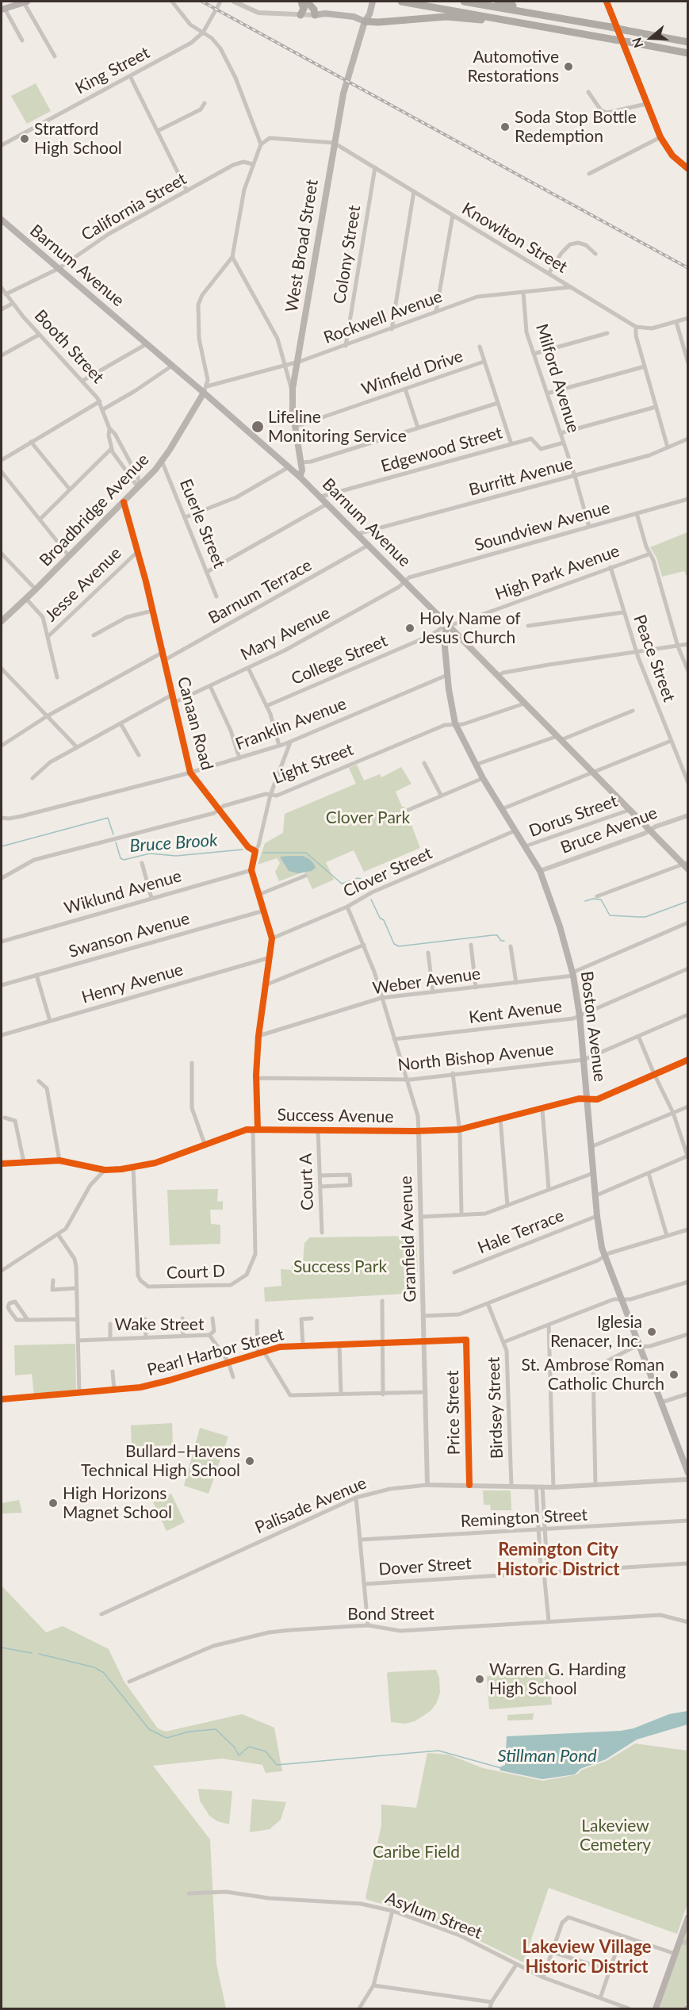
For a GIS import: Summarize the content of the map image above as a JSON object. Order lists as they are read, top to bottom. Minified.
{"streets":{"main road":["West Broad Street","Barnum Avenue","Broadbridge Avenue","Boston Avenue"],"street":["King Street","California Street","Knowlton Street","Colony Street","Rockwell Avenue","Booth Street","Winfield Drive","Milford Avenue","Edgewood Street","Burritt Avenue","Euerle Street","Soundview Avenue","High Park Avenue","Jesse Avenue","Barnum Terrace","Mary Avenue","Peace Street","College Street","Canaan Road","Franklin Avenue","Light Street","Dorus Street","Bruce Avenue","Clover Street","Wiklund Avenue","Swanson Avenue","Weber Avenue","Henry Avenue","Kent Avenue","North Bishop Avenue","Success Avenue","Court A","Hale Terrace","Granfield Avenue","Court D","Wake Street","Pearl Harbor Street","Birdsey Street","Price Street","Palisade Avenue","Remington Street","Dover Street","Bond Street","Asylum Street"]},"crossings":[["California Street","Barnum Avenue"],["California Street","Booth Street"],["Knowlton Street","West Broad Street"],["Knowlton Street","Colony Street"],["Knowlton Street","Rockwell Avenue"],["West Broad Street","Barnum Avenue"],["West Broad Street","Rockwell Avenue"],["West Broad Street","Winfield Drive"],["Colony Street","Rockwell Avenue"],["Barnum Avenue","Rockwell Avenue"],["Barnum Avenue","Edgewood Street"],["Barnum Avenue","Burritt Avenue"],["Barnum Avenue","Broadbridge Avenue"],["Barnum Avenue","Soundview Avenue"],["Barnum Avenue","High Park Avenue"],["Barnum Avenue","Barnum Terrace"],["Barnum Avenue","Mary Avenue"],["Barnum Avenue","College Street"],["Barnum Avenue","Light Street"],["Barnum Avenue","Dorus Street"],["Barnum Avenue","Bruce Avenue"],["Barnum Avenue","Boston Avenue"],["Rockwell Avenue","Milford Avenue"],["Rockwell Avenue","Broadbridge Avenue"],["Booth Street","Broadbridge Avenue"],["Milford Avenue","Edgewood Street"],["Milford Avenue","Burritt Avenue"],["Milford Avenue","Soundview Avenue"],["Broadbridge Avenue","Euerle Street"],["Broadbridge Avenue","Canaan Road"],["Soundview Avenue","Mary Avenue"],["High Park Avenue","Peace Street"],["High Park Avenue","College Street"],["High Park Avenue","Boston Avenue"],["Jesse Avenue","Canaan Road"],["Barnum Terrace","Canaan Road"],["Mary Avenue","Canaan Road"],["College Street","Boston Avenue"],["Canaan Road","Franklin Avenue"],["Canaan Road","Light Street"],["Franklin Avenue","Boston Avenue"],["Light Street","Boston Avenue"],["Dorus Street","Boston Avenue"],["Bruce Avenue","Boston Avenue"],["Clover Street","Boston Avenue"],["Clover Street","Granfield Avenue"],["Weber Avenue","Boston Avenue"],["Weber Avenue","Granfield Avenue"],["Kent Avenue","Boston Avenue"],["Kent Avenue","Granfield Avenue"],["Boston Avenue","North Bishop Avenue"],["Boston Avenue","Success Avenue"],["Boston Avenue","Hale Terrace"],["North Bishop Avenue","Granfield Avenue"],["Success Avenue","Court A"],["Success Avenue","Granfield Avenue"],["Success Avenue","Court D"],["Granfield Avenue","Pearl Harbor Street"],["Granfield Avenue","Palisade Avenue"],["Wake Street","Pearl Harbor Street"],["Pearl Harbor Street","Price Street"],["Birdsey Street","Palisade Avenue"],["Price Street","Palisade Avenue"]],"districts":["Remington City Historic District","Lakeview Village Historic District"],"water":["Bruce Brook","Stillman Pond"],"parks":["Clover Park","Success Park","Lakeview Cemetery","Caribe Field"],"places":["Automotive Restorations","Soda Stop Bottle Redemption","Stratford High School","Lifeline Monitoring Service","Holy Name of Jesus Church","Iglesia Renacer, Inc.","St. Ambrose Roman Catholic Church","Bullard–Havens Technical High School","High Horizons Magnet School","Warren G. Harding High School"],"north":"left"}
